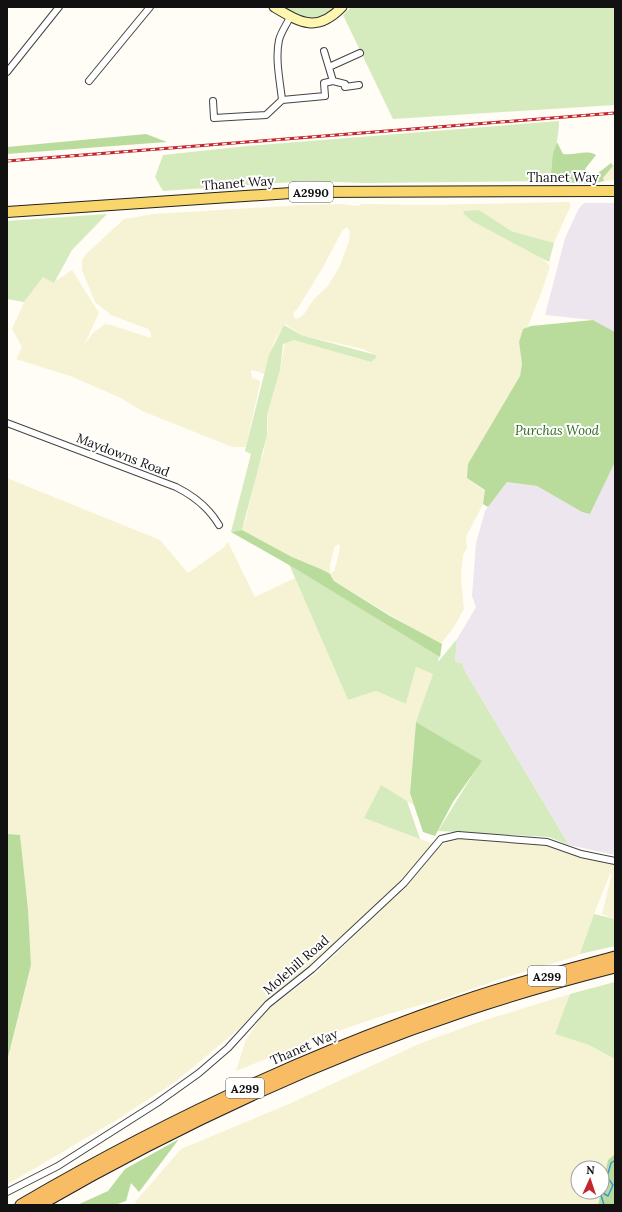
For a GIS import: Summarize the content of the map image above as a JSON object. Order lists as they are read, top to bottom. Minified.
{"streets":{"highway":["Thanet Way","A299"],"main road":["A2990"],"street":["Maydowns Road","Molehill Road"]},"parks":["Purchas Wood"],"north":"top"}
